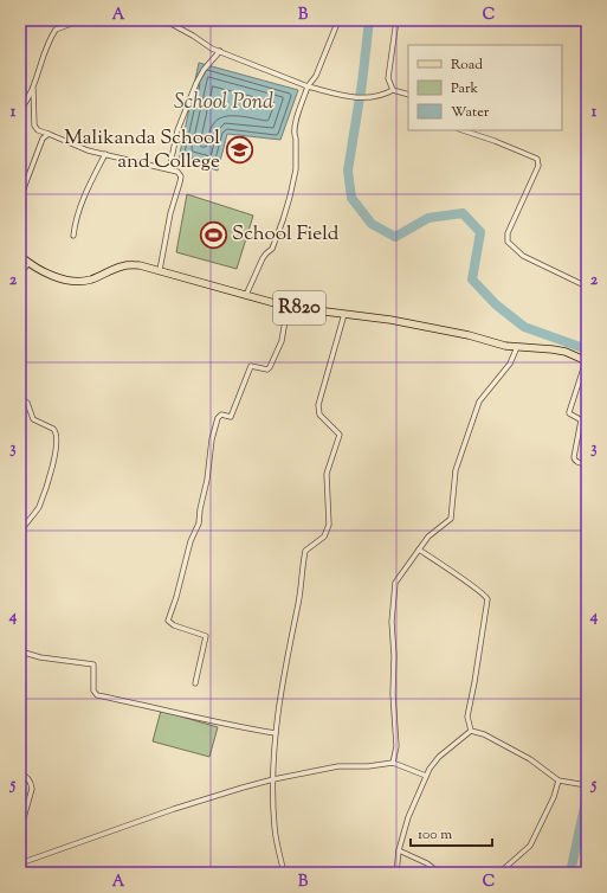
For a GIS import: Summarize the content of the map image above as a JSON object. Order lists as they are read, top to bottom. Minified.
{"streets":{"main road":["R820"]},"water":["School Pond"],"places":{"school or university":["Malikanda School and College"],"sports":["School Field"]},"legend":["Road","Park","Water"],"scale_bar":"100 m","grid":{"columns":["A","B","C"],"rows":["1","2","3","4","5"]}}
